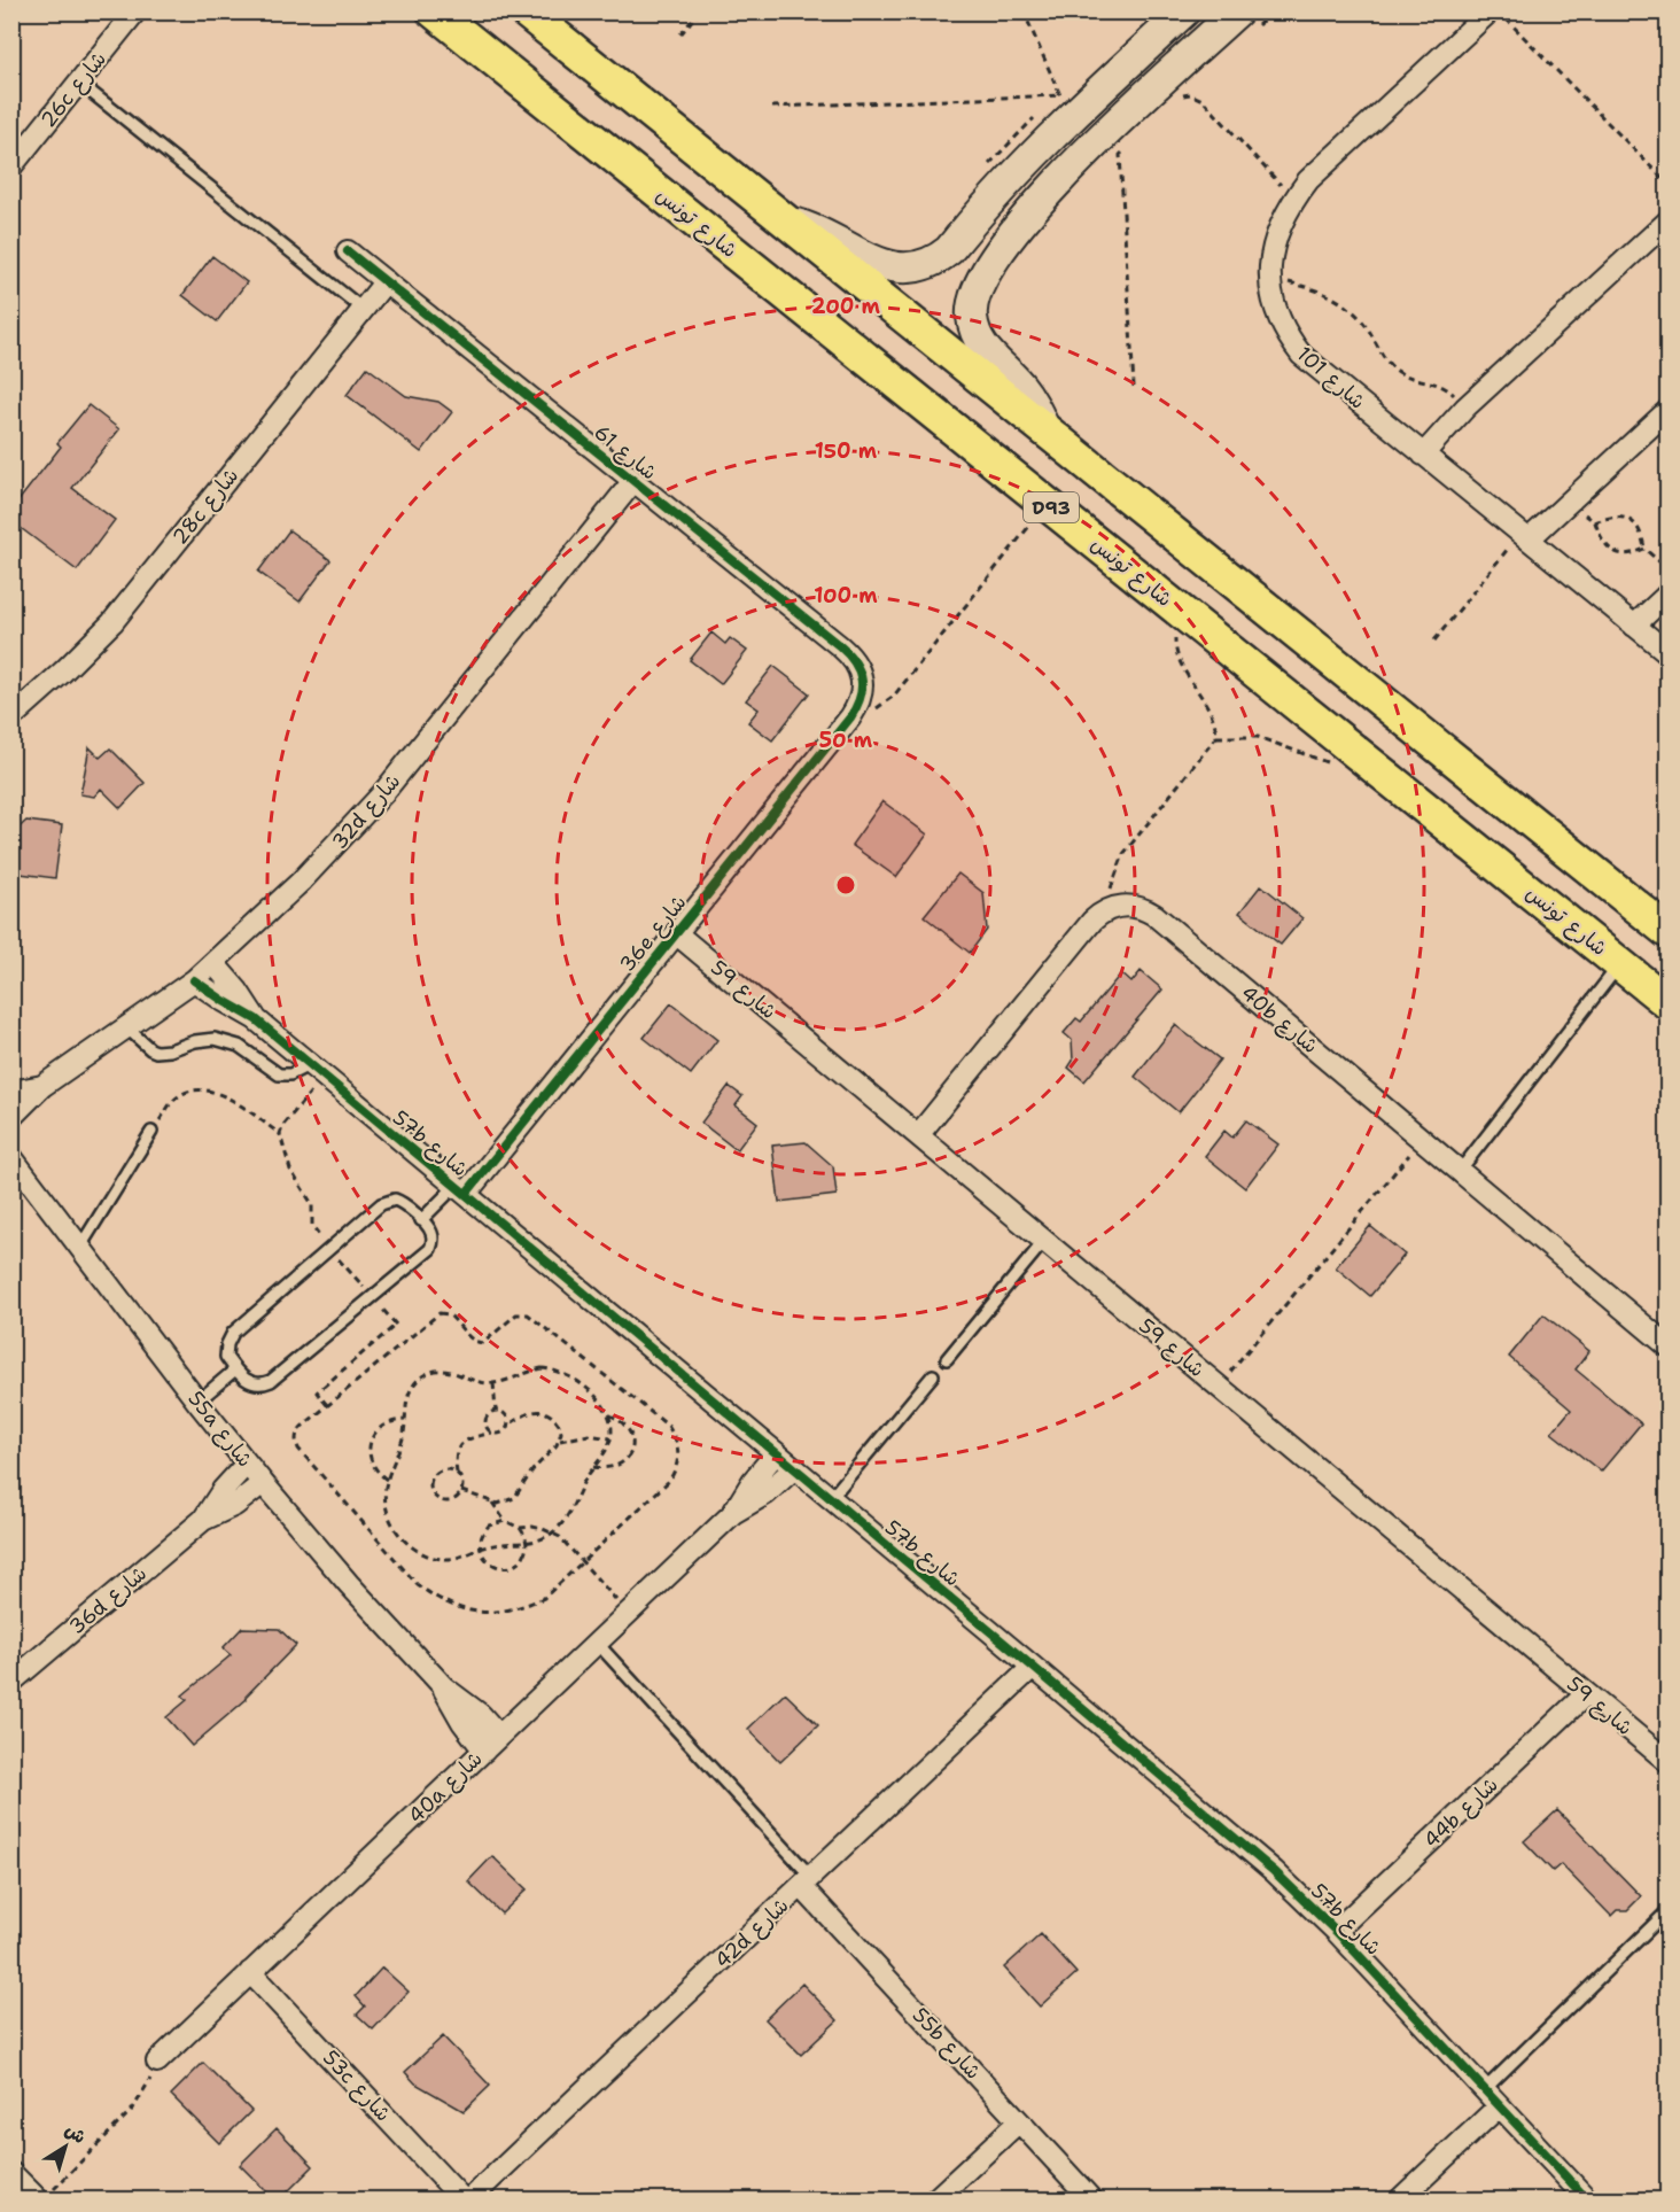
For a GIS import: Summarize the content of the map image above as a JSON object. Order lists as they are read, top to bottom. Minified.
{"streets":{"main road":["شارع تونس","D93"],"street":["26c شارع","شارع 101","شارع 61","28c شارع","32d شارع","36e شارع","شارع 59","40b شارع","57b شارع","55a شارع","36d شارع","40a شارع","44b شارع","42d شارع","55b شارع","53c شارع"]},"crossings":[["شارع 61","28c شارع"],["شارع 61","32d شارع"],["شارع 61","36e شارع"],["32d شارع","57b شارع"],["36e شارع","شارع 59"],["36e شارع","57b شارع"],["شارع 59","44b شارع"],["57b شارع","40a شارع"],["57b شارع","44b شارع"],["57b شارع","42d شارع"],["55a شارع","36d شارع"],["55a شارع","40a شارع"],["40a شارع","53c شارع"],["42d شارع","55b شارع"]],"north":"top right","rings":["200 m","150 m","100 m","50 m"]}
